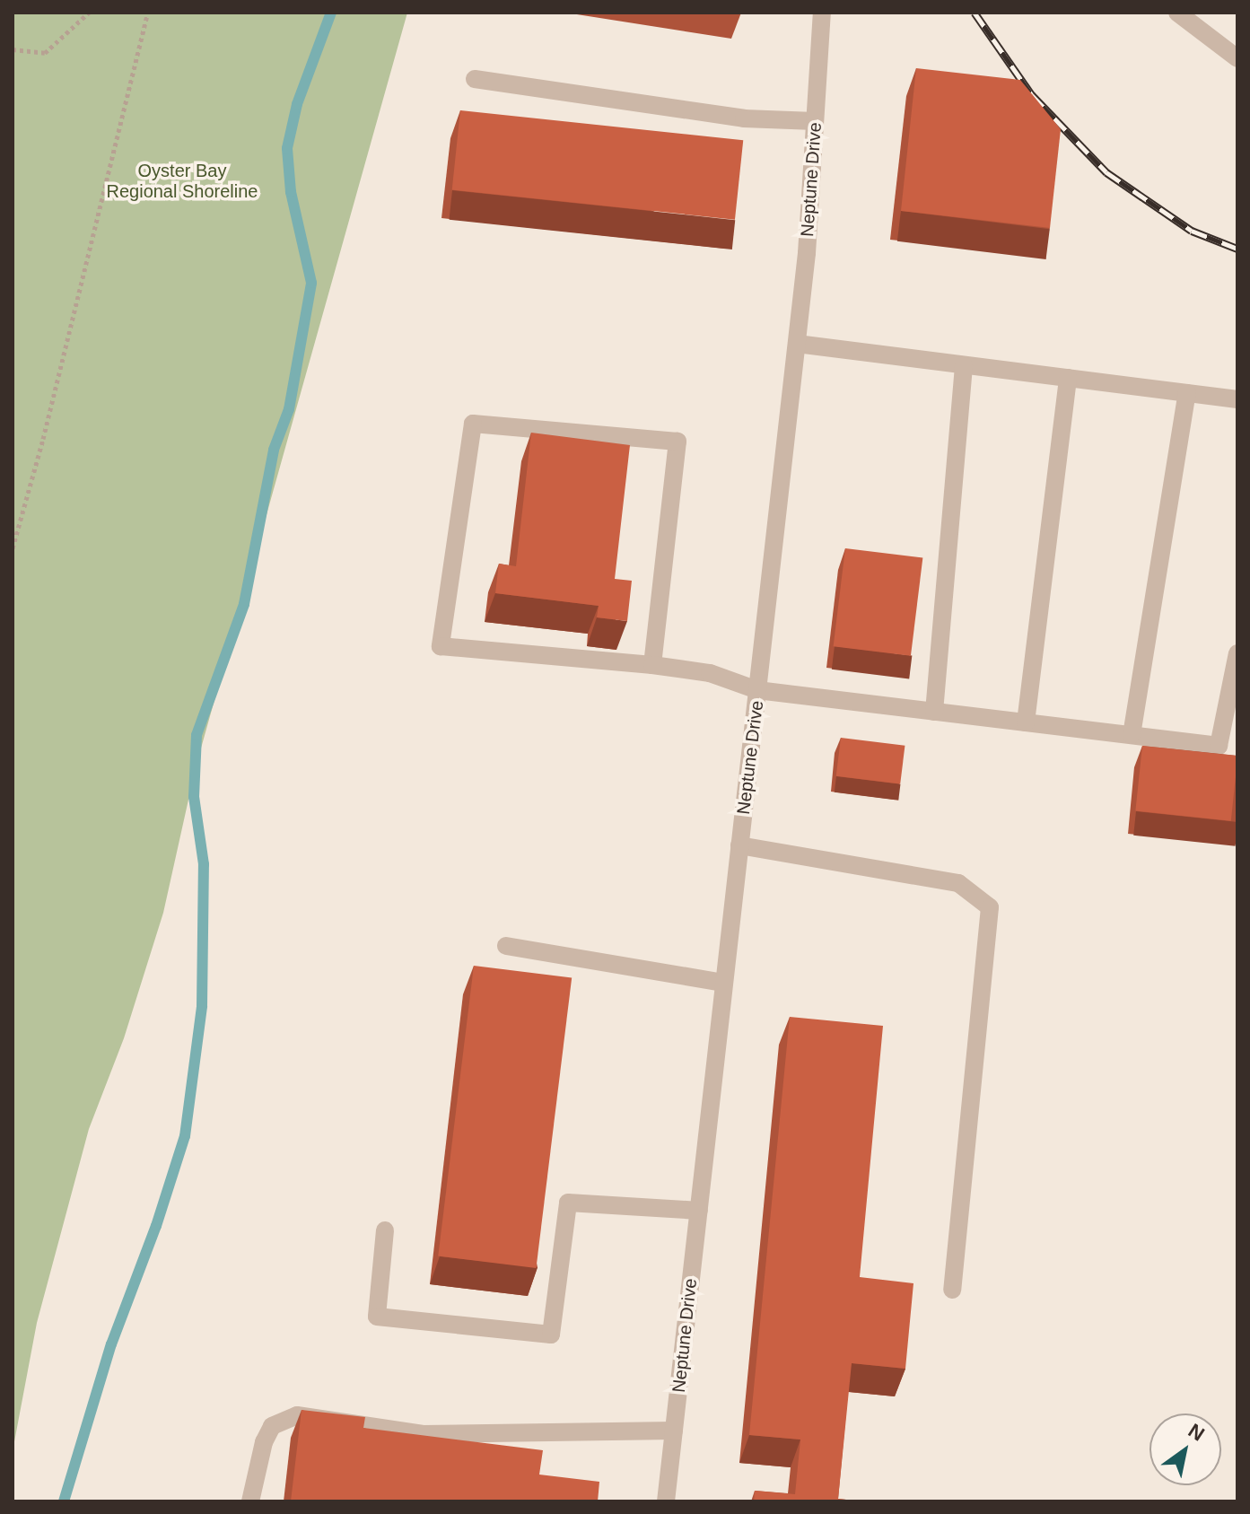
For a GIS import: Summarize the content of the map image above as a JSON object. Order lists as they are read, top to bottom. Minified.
{"streets":{"street":["Neptune Drive"]},"parks":["Oyster Bay Regional Shoreline"],"north":"top right"}
